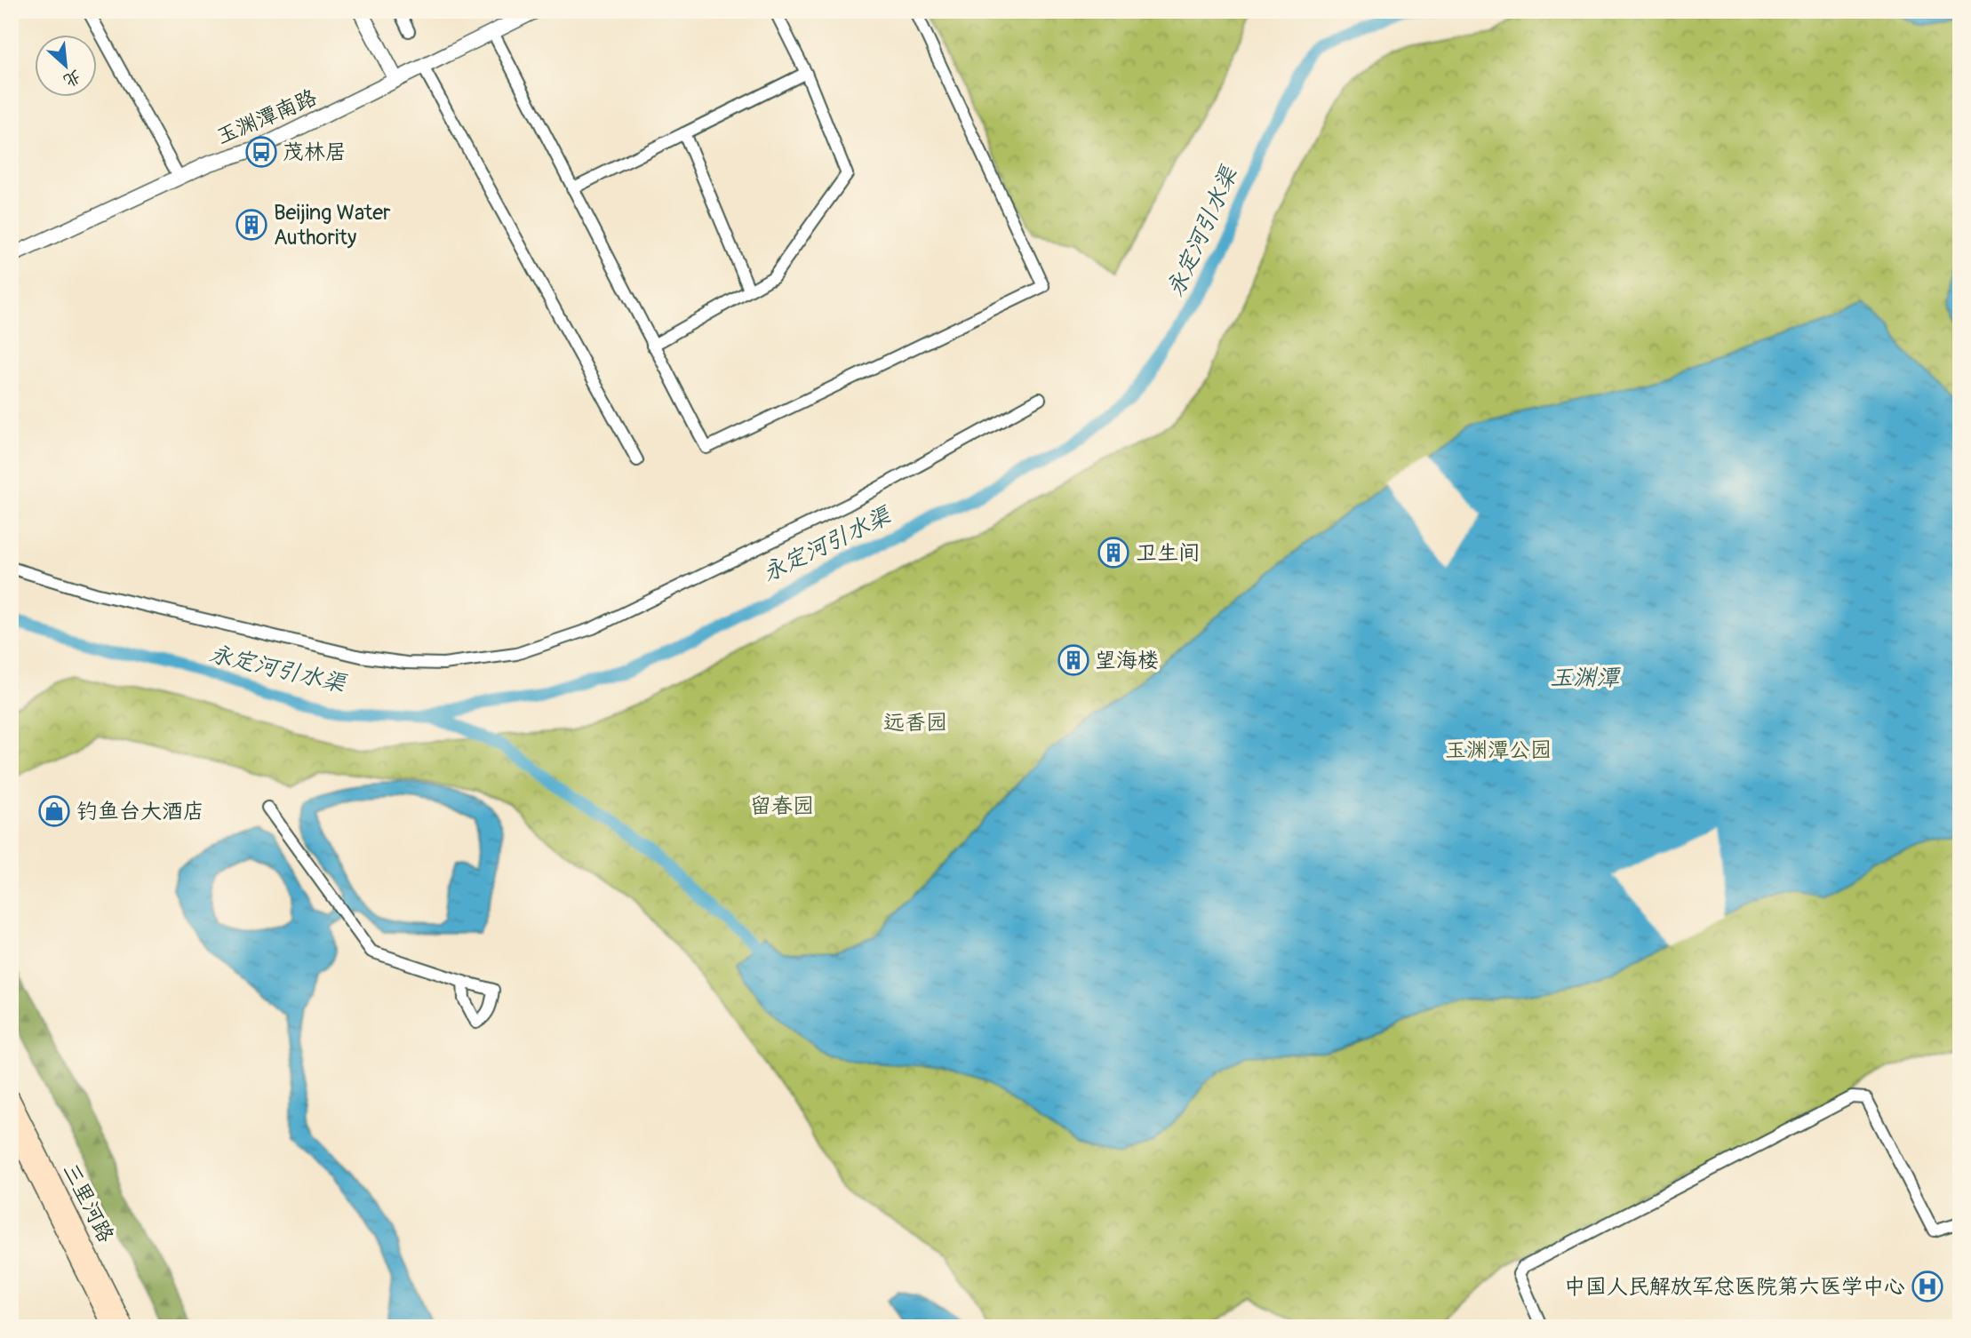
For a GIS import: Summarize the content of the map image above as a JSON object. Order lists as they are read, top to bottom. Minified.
{"streets":{"main road":["三里河路"],"street":["玉渊潭南路"]},"water":["永定河引水渠","玉渊潭"],"parks":["远香园","玉渊潭公园","留春园"],"places":{"bus stop":["茂林居"],"building":["Beijing Water Authority","卫生间","望海楼"],"shop":["钓鱼台大酒店"],"hospital":["中国人民解放军总医院第六医学中心"]},"north":"bottom right"}
